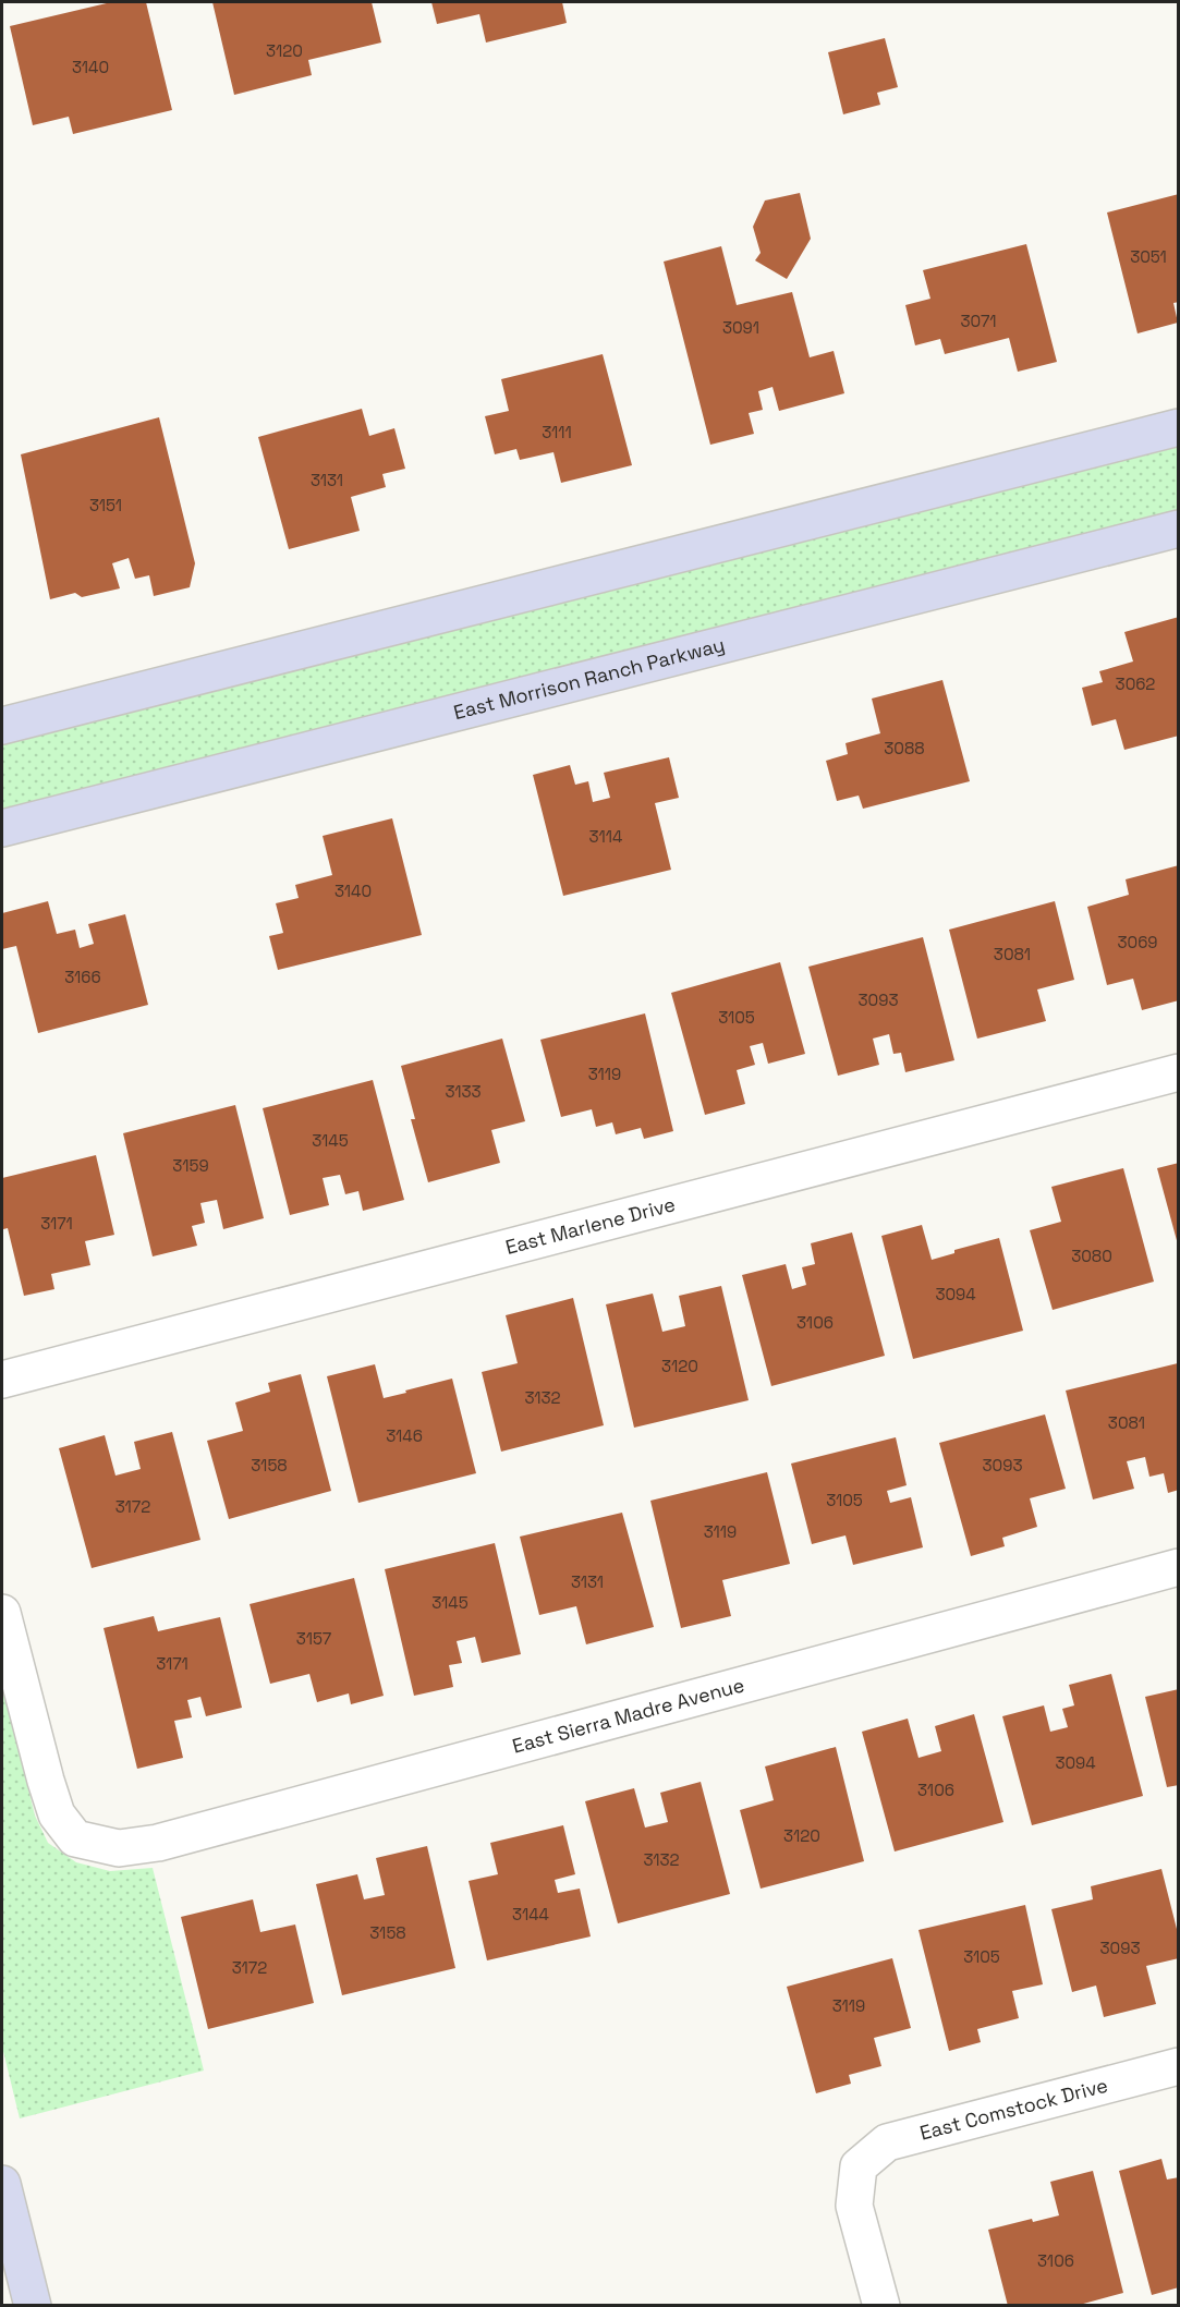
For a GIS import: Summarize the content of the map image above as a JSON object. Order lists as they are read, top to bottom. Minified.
{"streets":{"street":["East Morrison Ranch Parkway","East Marlene Drive","East Sierra Madre Avenue","East Comstock Drive"]},"house_numbers":["3120","3140","3051","3071","3091","3111","3131","3151","3062","3088","3114","3140","3069","3081","3166","3093","3105","3119","3133","3145","3159","3171","3080","3094","3106","3120","3132","3081","3146","3158","3093","3105","3172","3119","3131","3145","3157","3171","3094","3106","3120","3132","3144","3158","3093","3105","3172","3119","3106"]}
